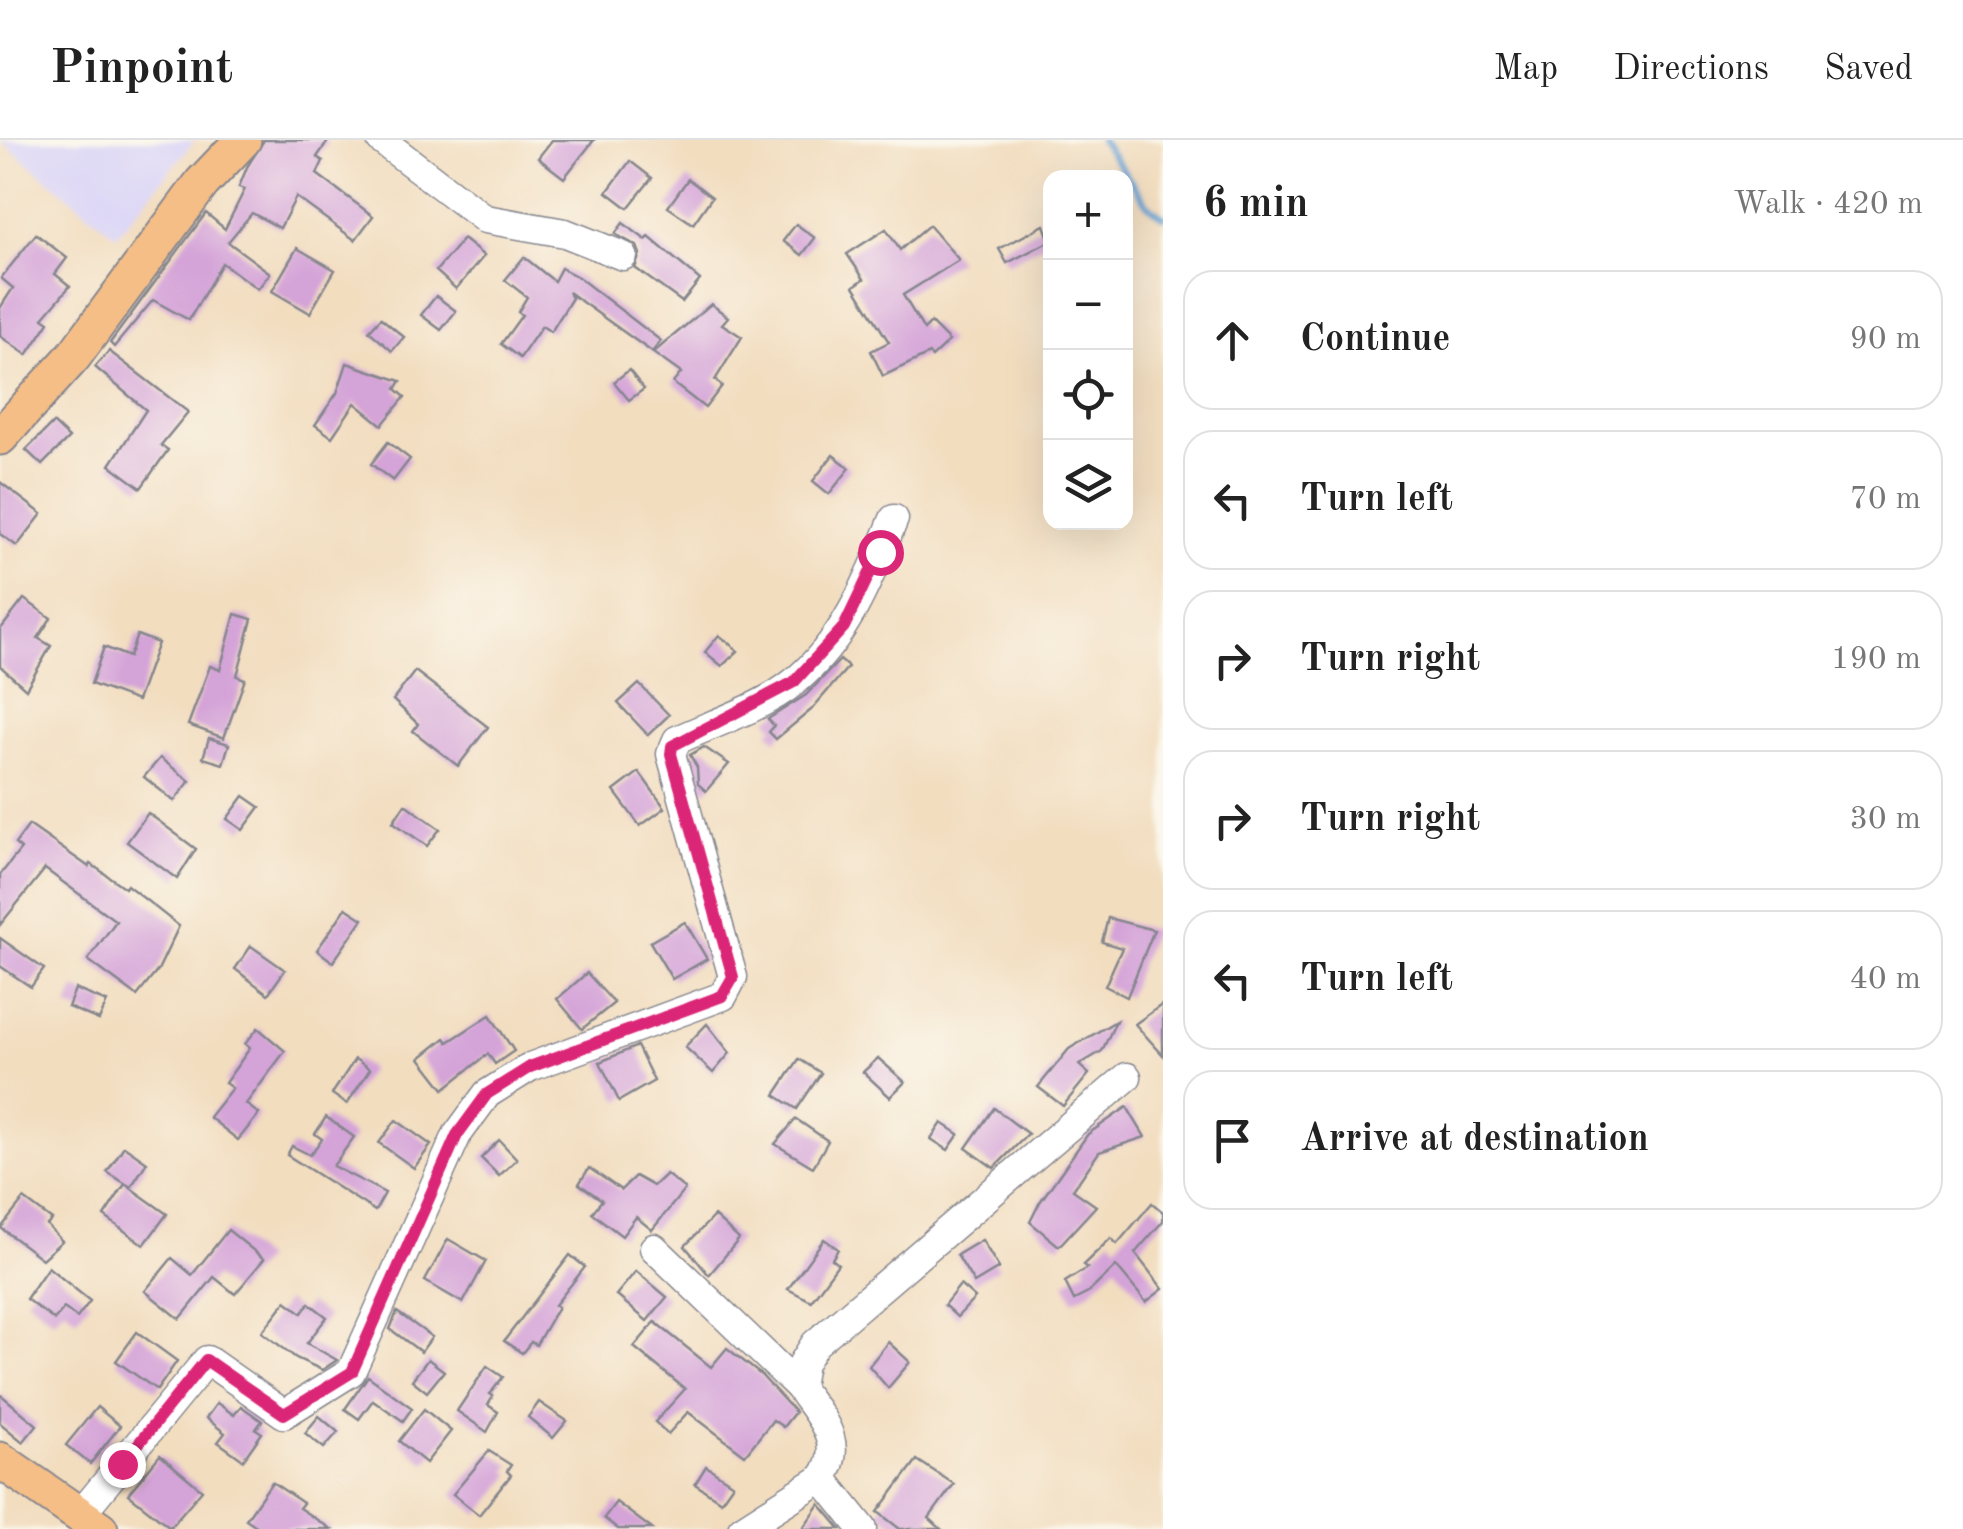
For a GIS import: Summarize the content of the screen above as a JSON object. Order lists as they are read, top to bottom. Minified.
{"page":{"header":"Pinpoint","nav":["Map","Directions","Saved"],"heading":["6 min","Walk · 420 m"],"map_buttons":["+","−"],"list":[["Continue","90 m"],["Turn left","70 m"],["Turn right","190 m"],["Turn right","30 m"],["Turn left","40 m"],"Arrive at destination"]}}
